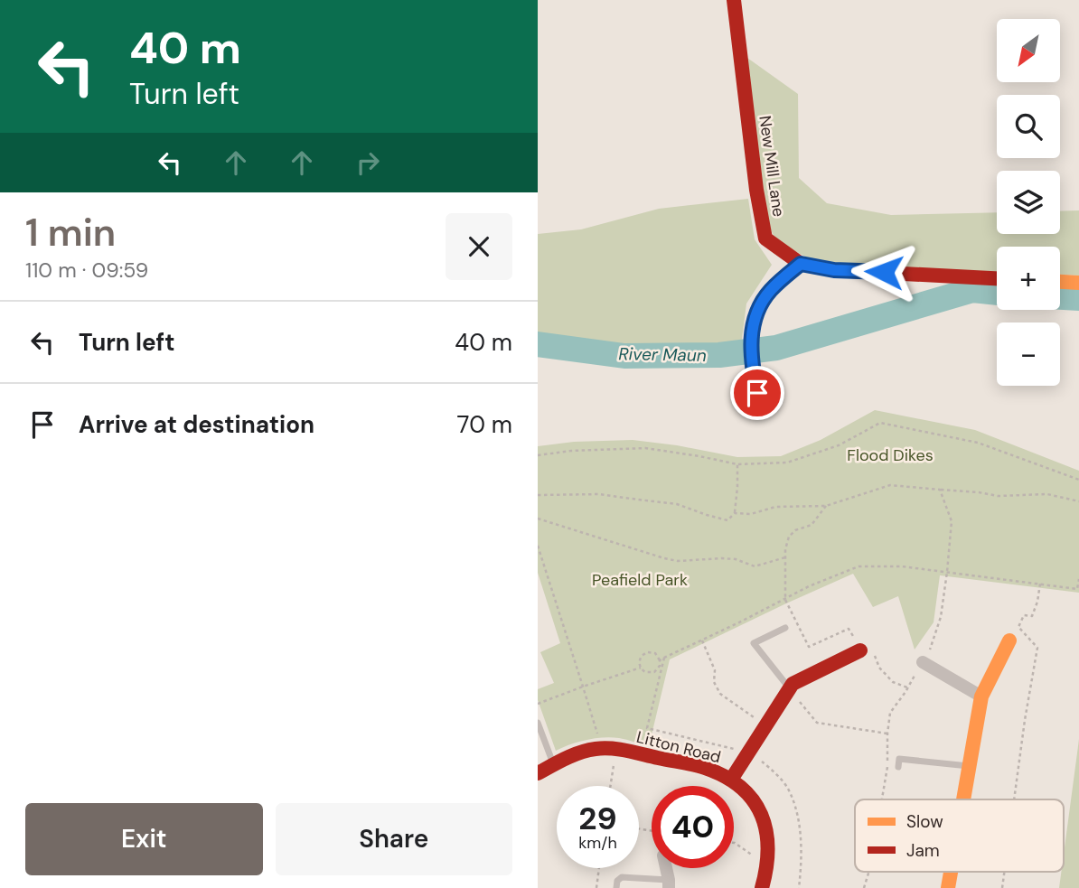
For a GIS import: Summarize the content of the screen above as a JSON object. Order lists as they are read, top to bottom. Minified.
{"streets":{"street":["New Mill Lane","Litton Road"]},"water":["River Maun"],"parks":["Flood Dikes","Peafield Park"],"legend":["Slow","Jam"],"north":"bottom left","page":{"turn":["40 m","Turn left"],"map_buttons":["+","−"],"heading":["1 min","110 m · 09:59"],"list":[{"name":"Turn left","value":"40 m"},{"name":"Arrive at destination","value":"70 m"}],"speed":"29 km/h","limit":"40","buttons":["Exit","Share"]}}
